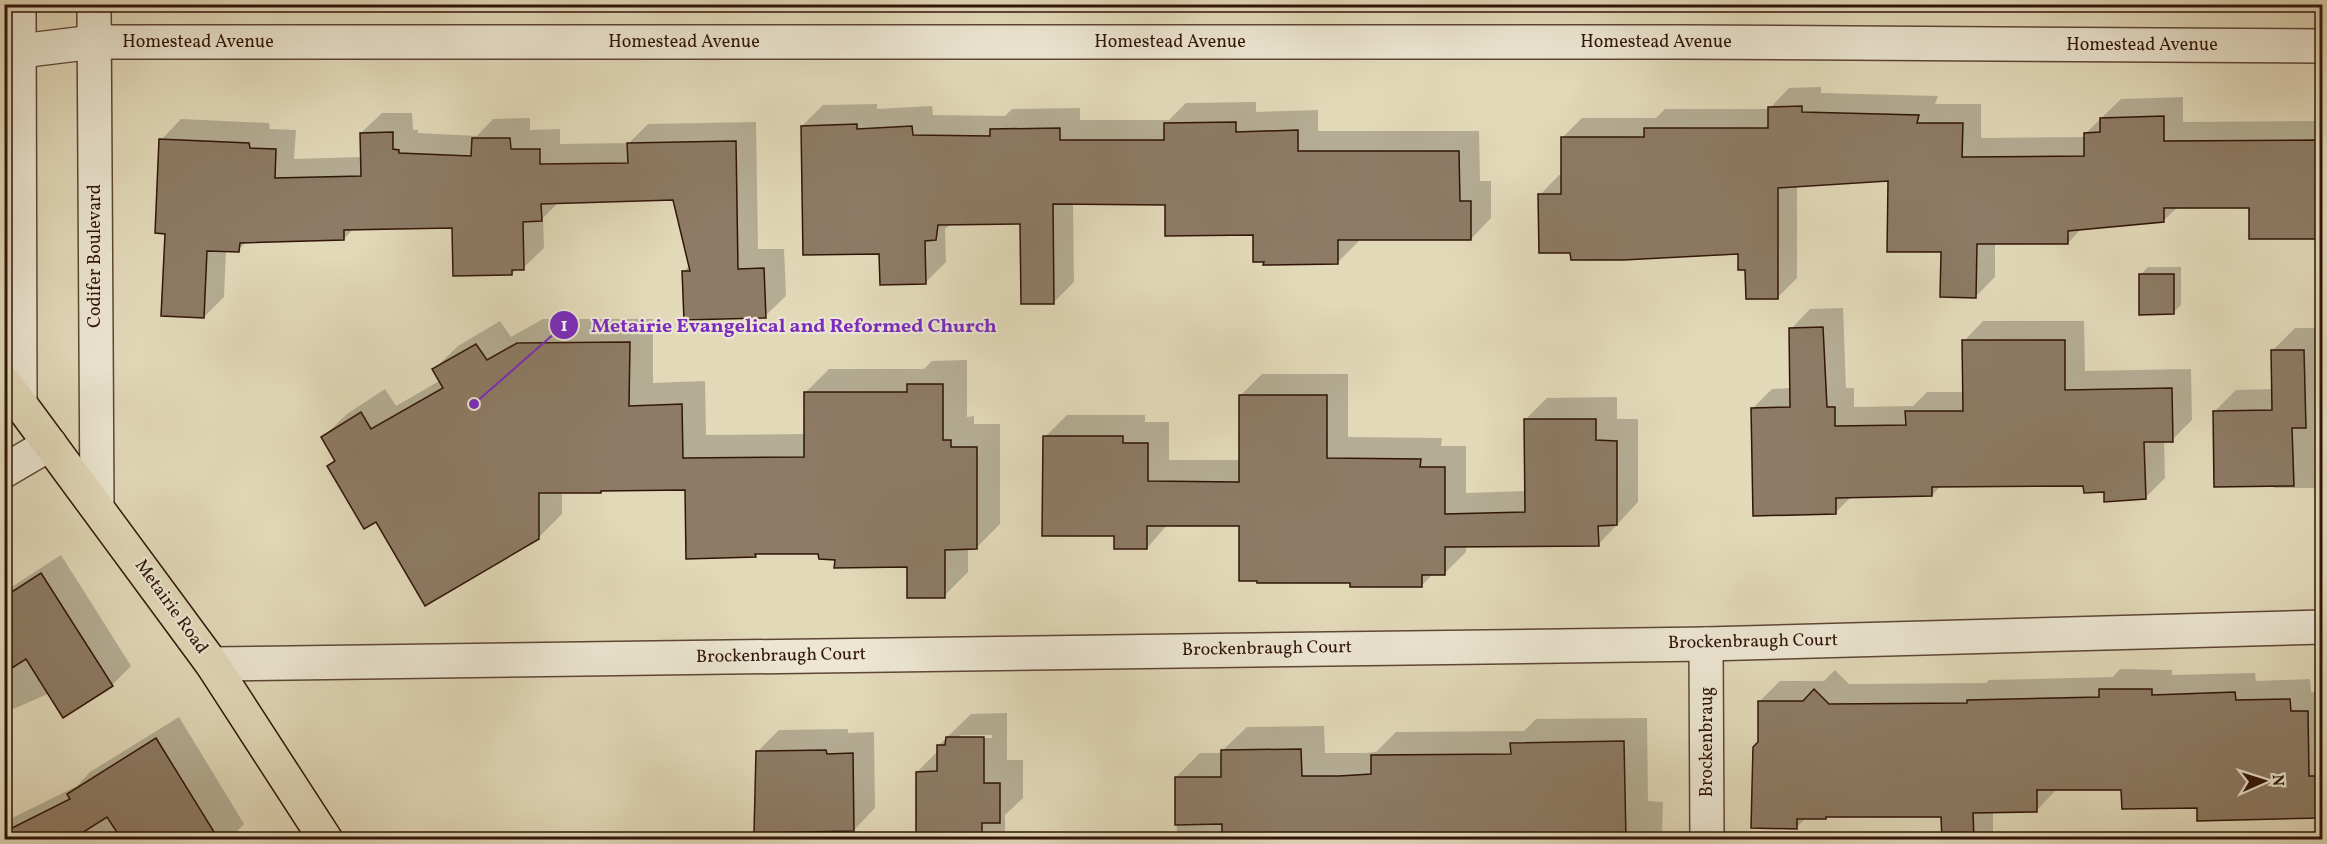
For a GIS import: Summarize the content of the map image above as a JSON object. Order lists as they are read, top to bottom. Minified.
{"streets":{"main road":["Metairie Road"],"street":["Homestead Avenue","Codifer Boulevard","Brockenbraugh Court","Brockenbraug"]},"crossings":[["Homestead Avenue","Codifer Boulevard"],["Codifer Boulevard","Metairie Road"],["Metairie Road","Brockenbraugh Court"],["Brockenbraugh Court","Brockenbraug"]],"places":["Metairie Evangelical and Reformed Church"],"north":"right"}
